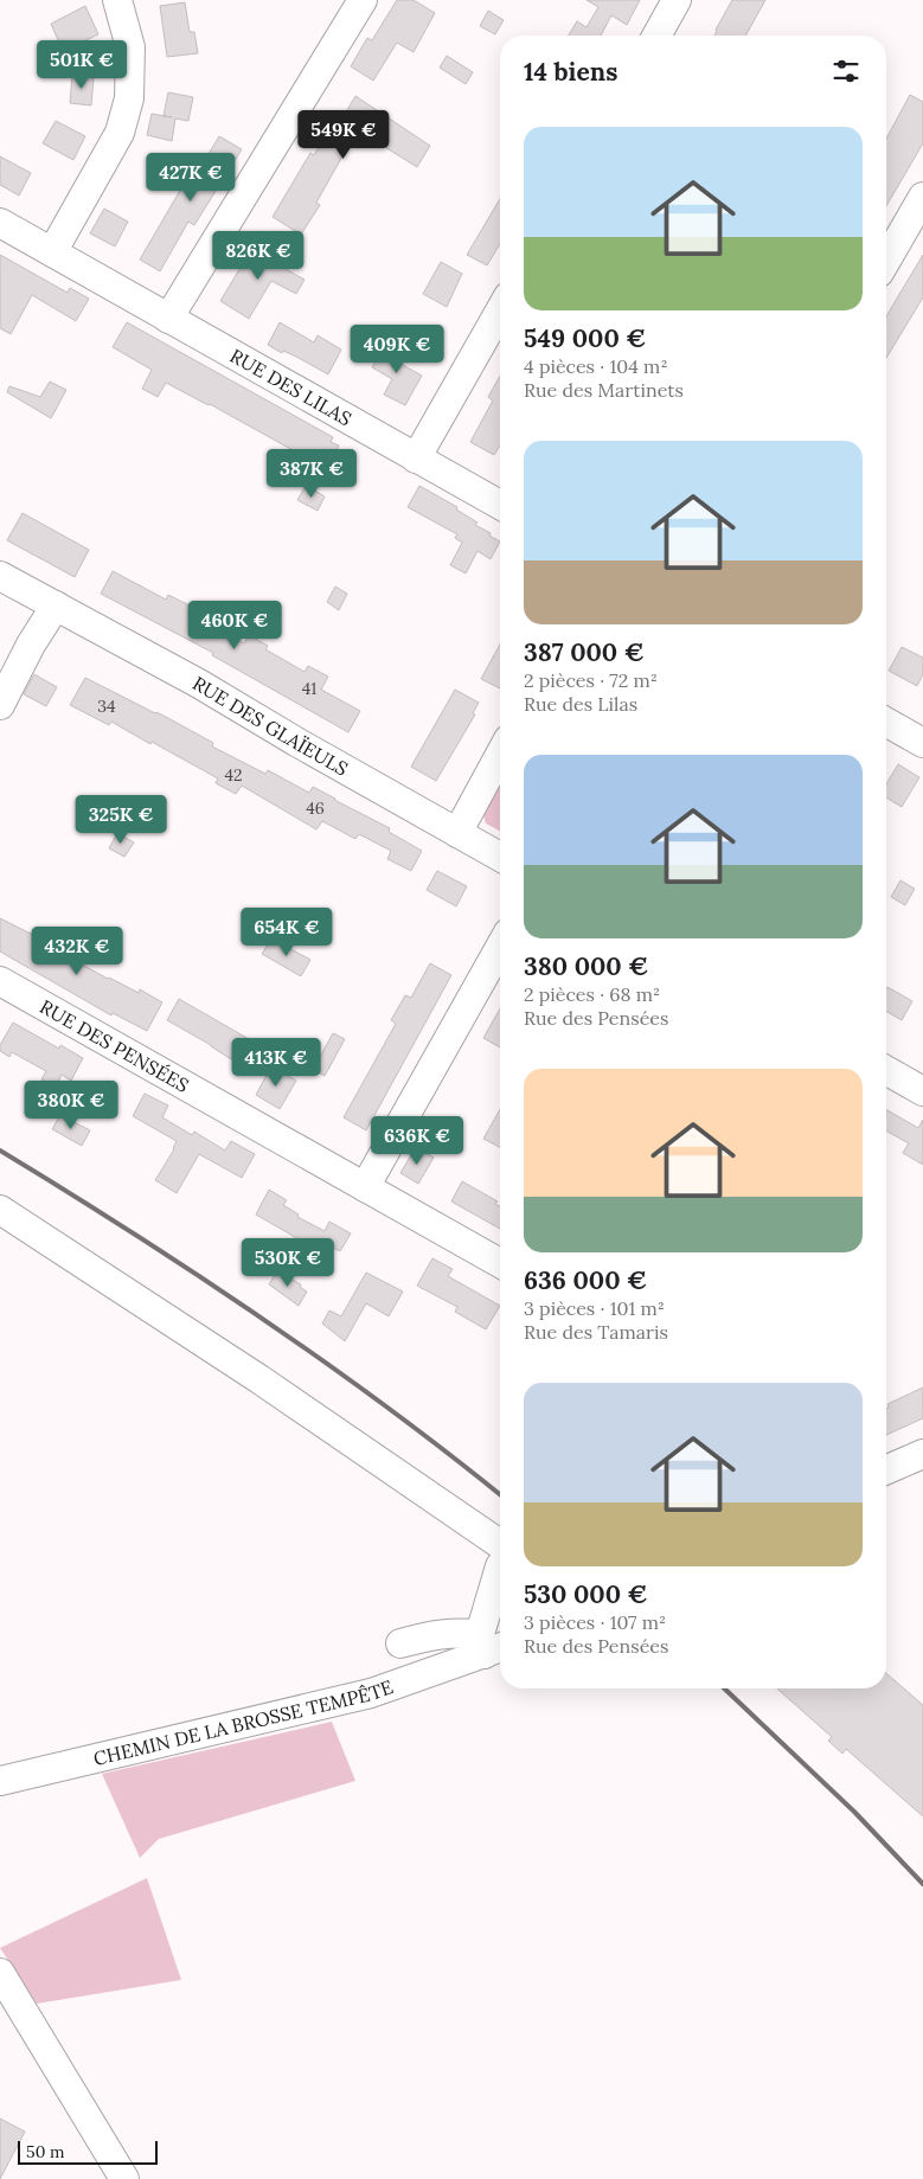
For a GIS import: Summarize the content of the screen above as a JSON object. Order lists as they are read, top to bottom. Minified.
{"streets":{"street":["RUE DES LILAS","RUE DES GLAÏEULS","RUE DES PENSÉES","CHEMIN DE LA BROSSE TEMPÊTE"]},"house_numbers":["41","34","42","46"],"scale_bar":"50 m","page":{"heading":"14 biens","price":["501K €","549K €","427K €","826K €","409K €","387K €","460K €","325K €","654K €","432K €","413K €","380K €","636K €","530K €"],"list":[{"name":"549 000 €","note":"4 pièces · 104 m² · Rue des Martinets"},{"name":"387 000 €","note":"2 pièces · 72 m² · Rue des Lilas"},{"name":"380 000 €","note":"2 pièces · 68 m² · Rue des Pensées"},{"name":"636 000 €","note":"3 pièces · 101 m² · Rue des Tamaris"},{"name":"530 000 €","note":"3 pièces · 107 m² · Rue des Pensées"}],"scale":"50 m"}}
